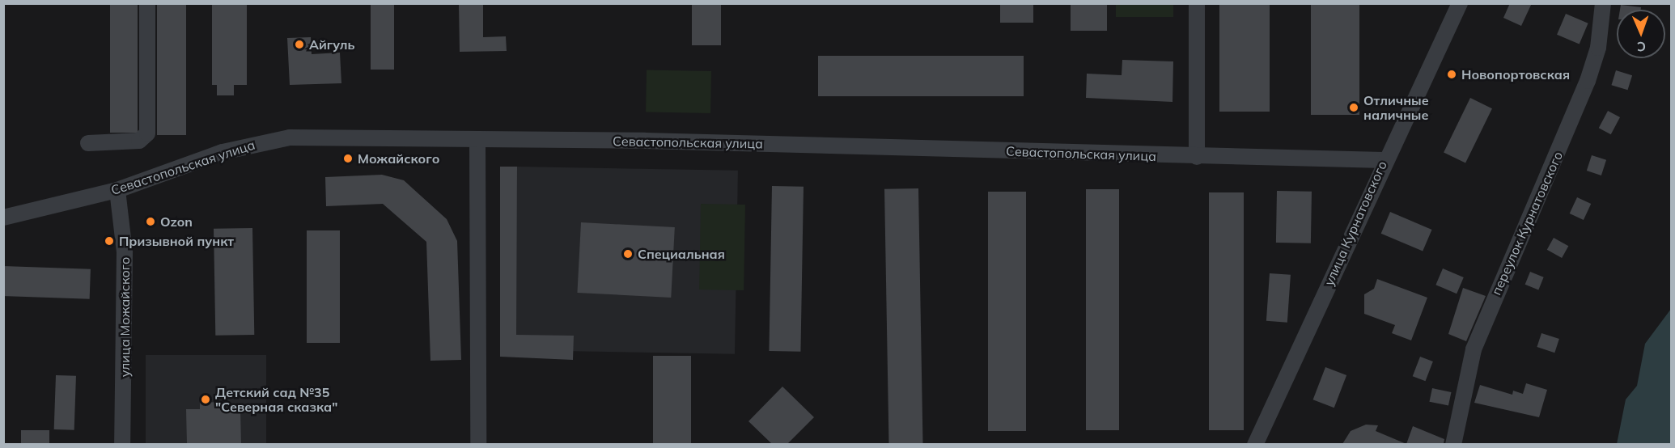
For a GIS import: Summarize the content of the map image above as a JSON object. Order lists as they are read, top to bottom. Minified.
{"streets":{"street":["Севастопольская улица","улица Курнатовского","переулок Курнатовского","улица Можайского"]},"crossings":[["Севастопольская улица","улица Курнатовского"],["Севастопольская улица","улица Можайского"]],"places":["Айгуль","Новопортовская","Отличные наличные","Можайского","Ozon","Призывной пункт","Специальная","Детский сад №35 \"Северная сказка\""],"north":"bottom"}
